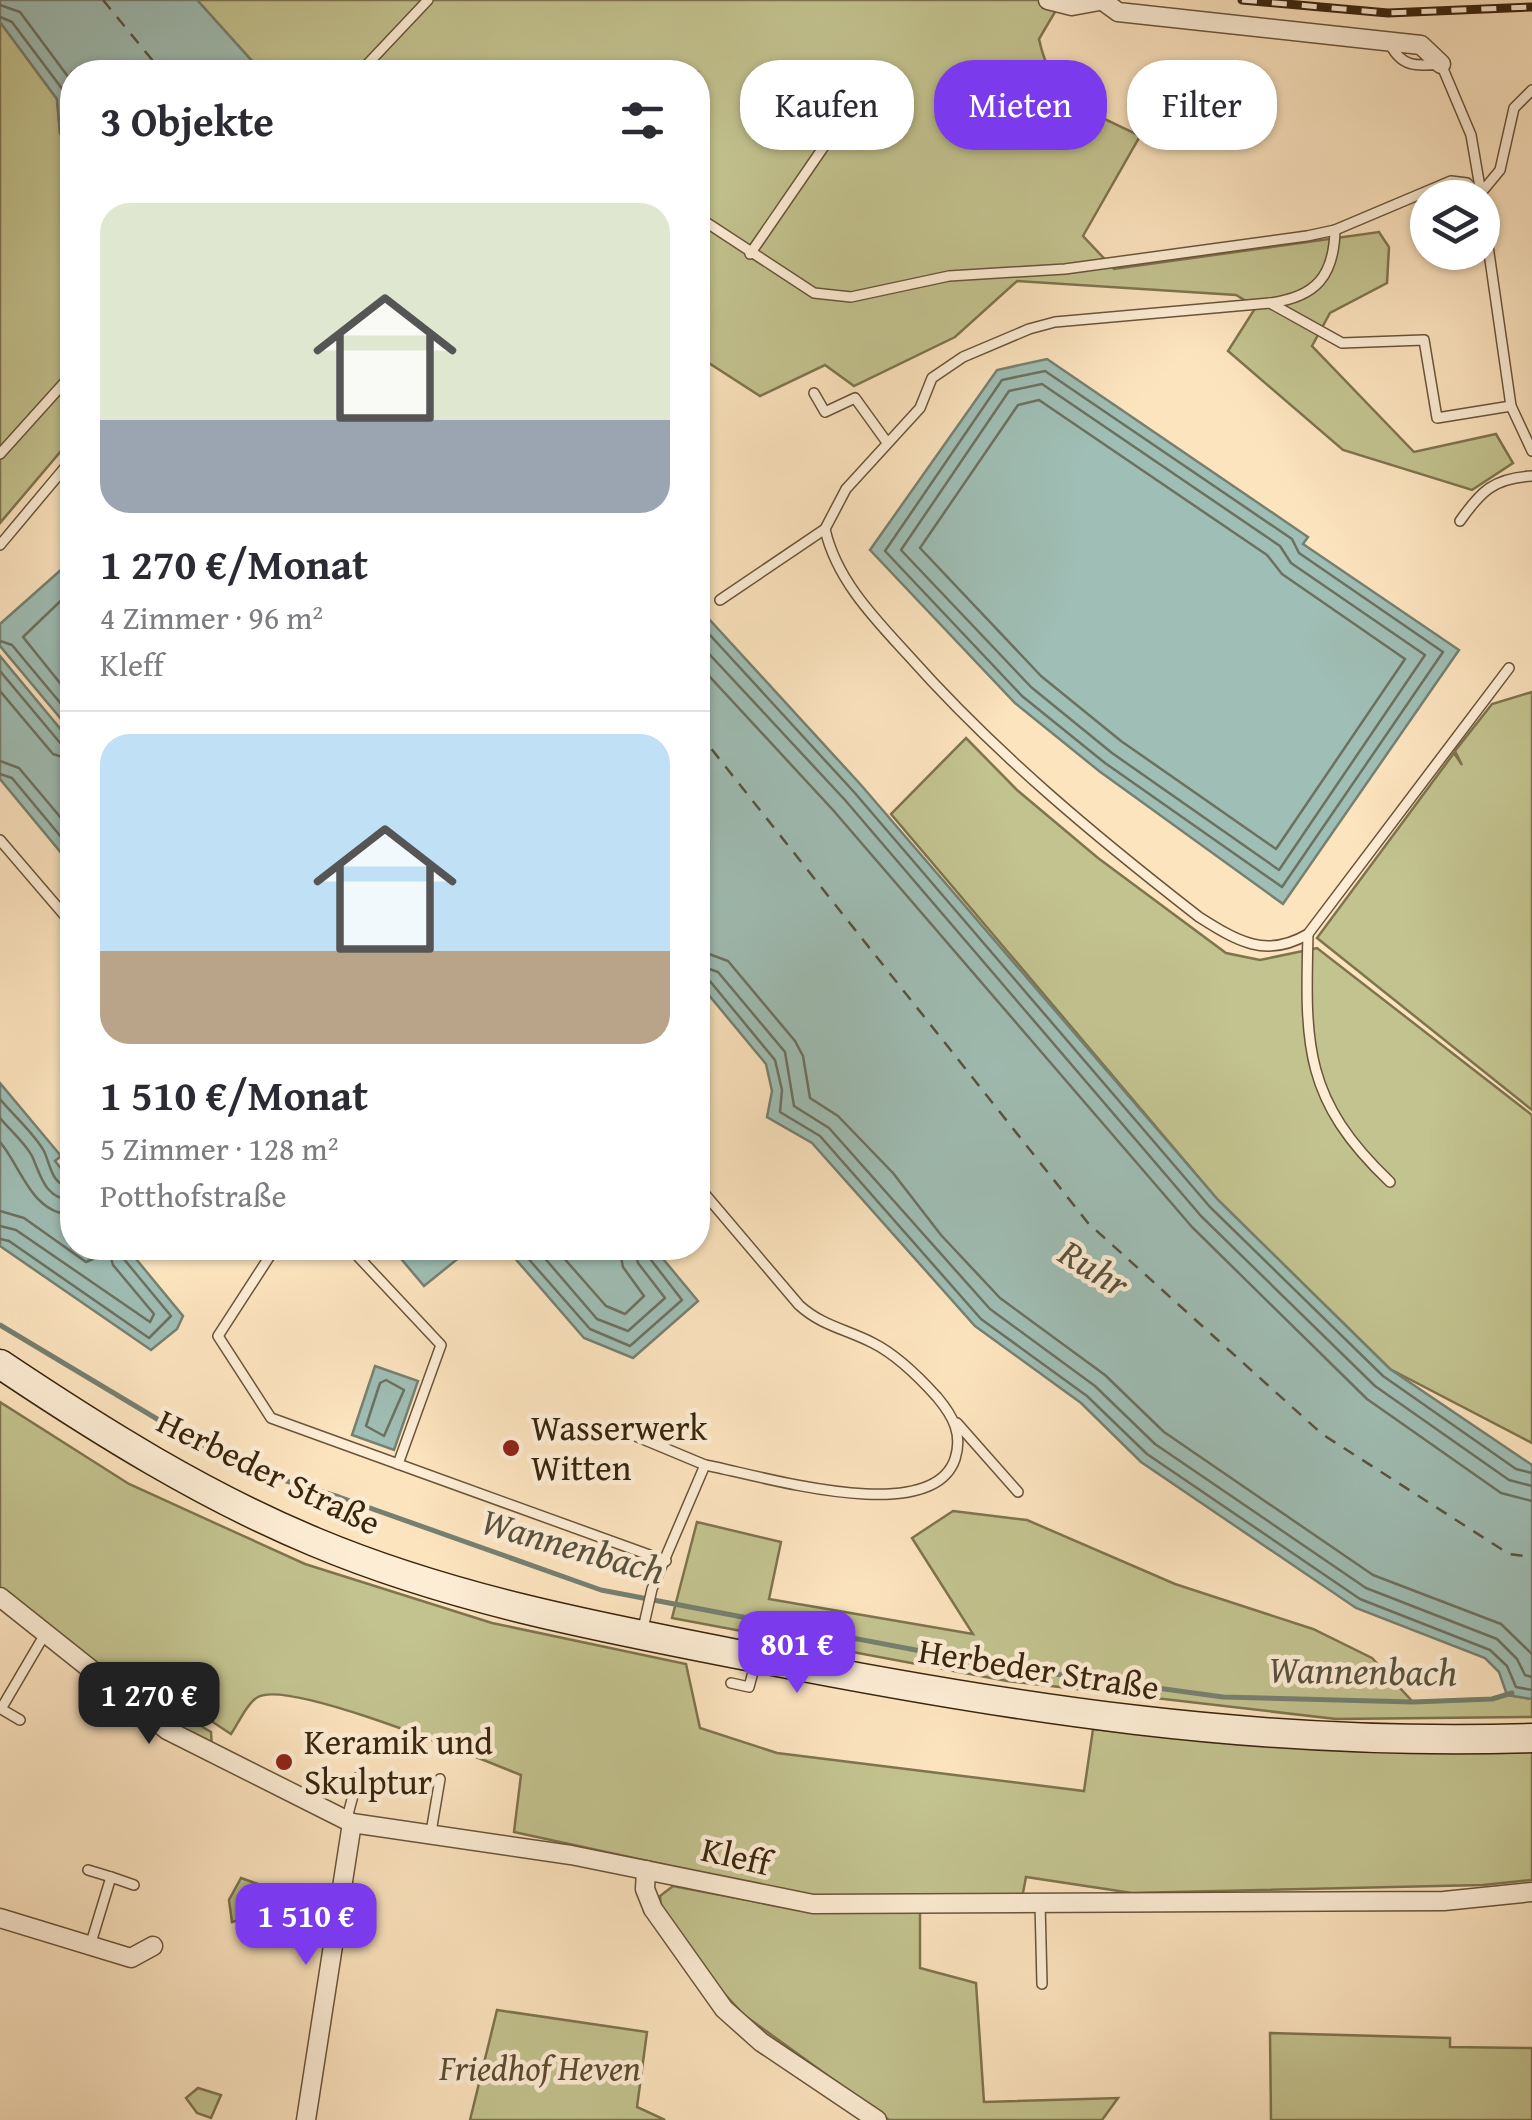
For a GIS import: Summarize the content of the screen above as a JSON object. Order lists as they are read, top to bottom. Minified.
{"streets":{"main road":["Herbeder Straße"],"street":["Kleff"]},"water":["Ruhr","Wannenbach"],"parks":["Friedhof Heven"],"places":["Wasserwerk Witten","Keramik und Skulptur"],"page":{"chip":["Kaufen","Mieten","Filter"],"heading":"3 Objekte","list":[{"name":"1 270 €/Monat","note":"4 Zimmer · 96 m² · Kleff"},{"name":"1 510 €/Monat","note":"5 Zimmer · 128 m² · Potthofstraße"}],"price":["801 €","1 270 €","1 510 €"]}}
